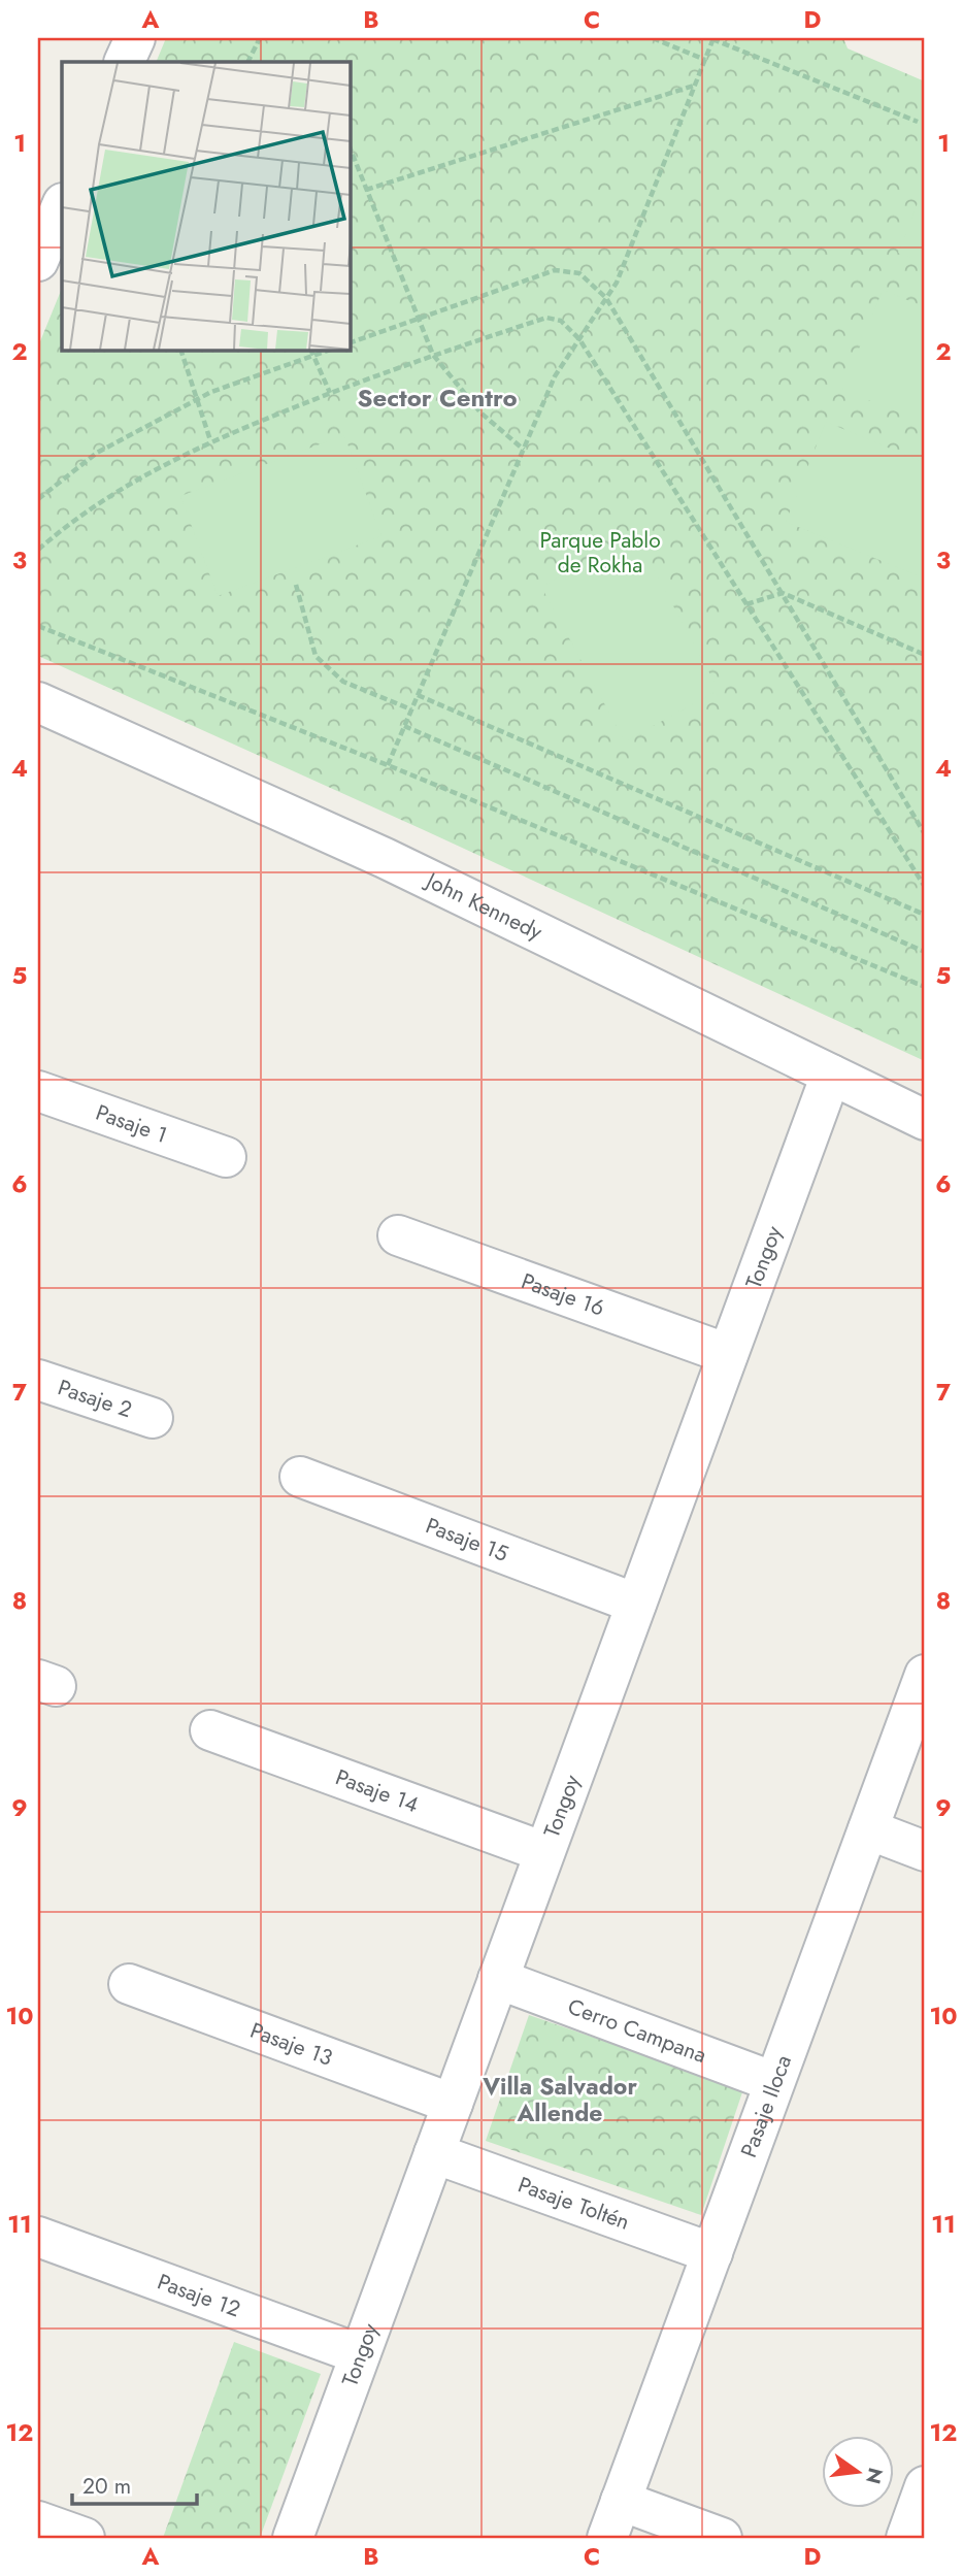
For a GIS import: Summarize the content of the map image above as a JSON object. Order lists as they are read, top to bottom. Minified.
{"streets":{"street":["John Kennedy","Pasaje 1","Tongoy","Pasaje 16","Pasaje 2","Pasaje 15","Pasaje 14","Cerro Campana","Pasaje 13","Pasaje Iloca","Pasaje Toltén","Pasaje 12"]},"crossings":[["John Kennedy","Tongoy"],["Tongoy","Pasaje 16"],["Tongoy","Pasaje 15"],["Tongoy","Pasaje 14"],["Tongoy","Cerro Campana"],["Tongoy","Pasaje 13"],["Tongoy","Pasaje Toltén"],["Tongoy","Pasaje 12"],["Cerro Campana","Pasaje Iloca"],["Pasaje Iloca","Pasaje Toltén"]],"districts":["Sector Centro","Villa Salvador Allende"],"parks":["Parque Pablo de Rokha"],"scale_bar":"20 m","north":"right","grid":{"columns":["A","B","C","D"],"rows":["1","2","3","4","5","6","7","8","9","10","11","12"]}}
